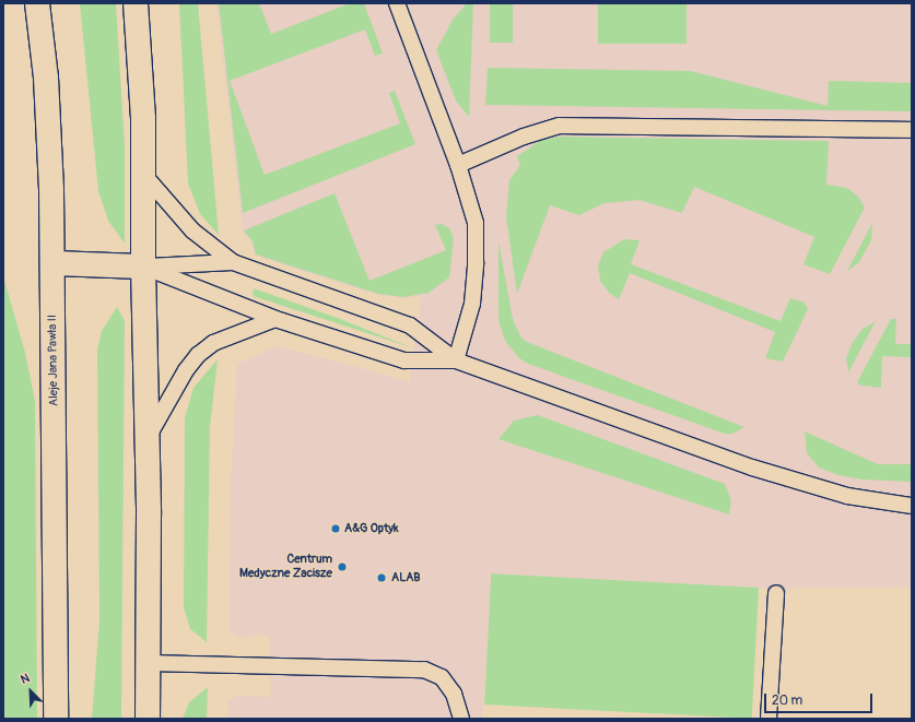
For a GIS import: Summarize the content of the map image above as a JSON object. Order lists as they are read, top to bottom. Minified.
{"streets":{"highway":["Aleje Jana Pawła II"]},"places":["A&G Optyk","Centrum Medyczne Zacisze","ALAB"],"scale_bar":"20 m","north":"top left"}
